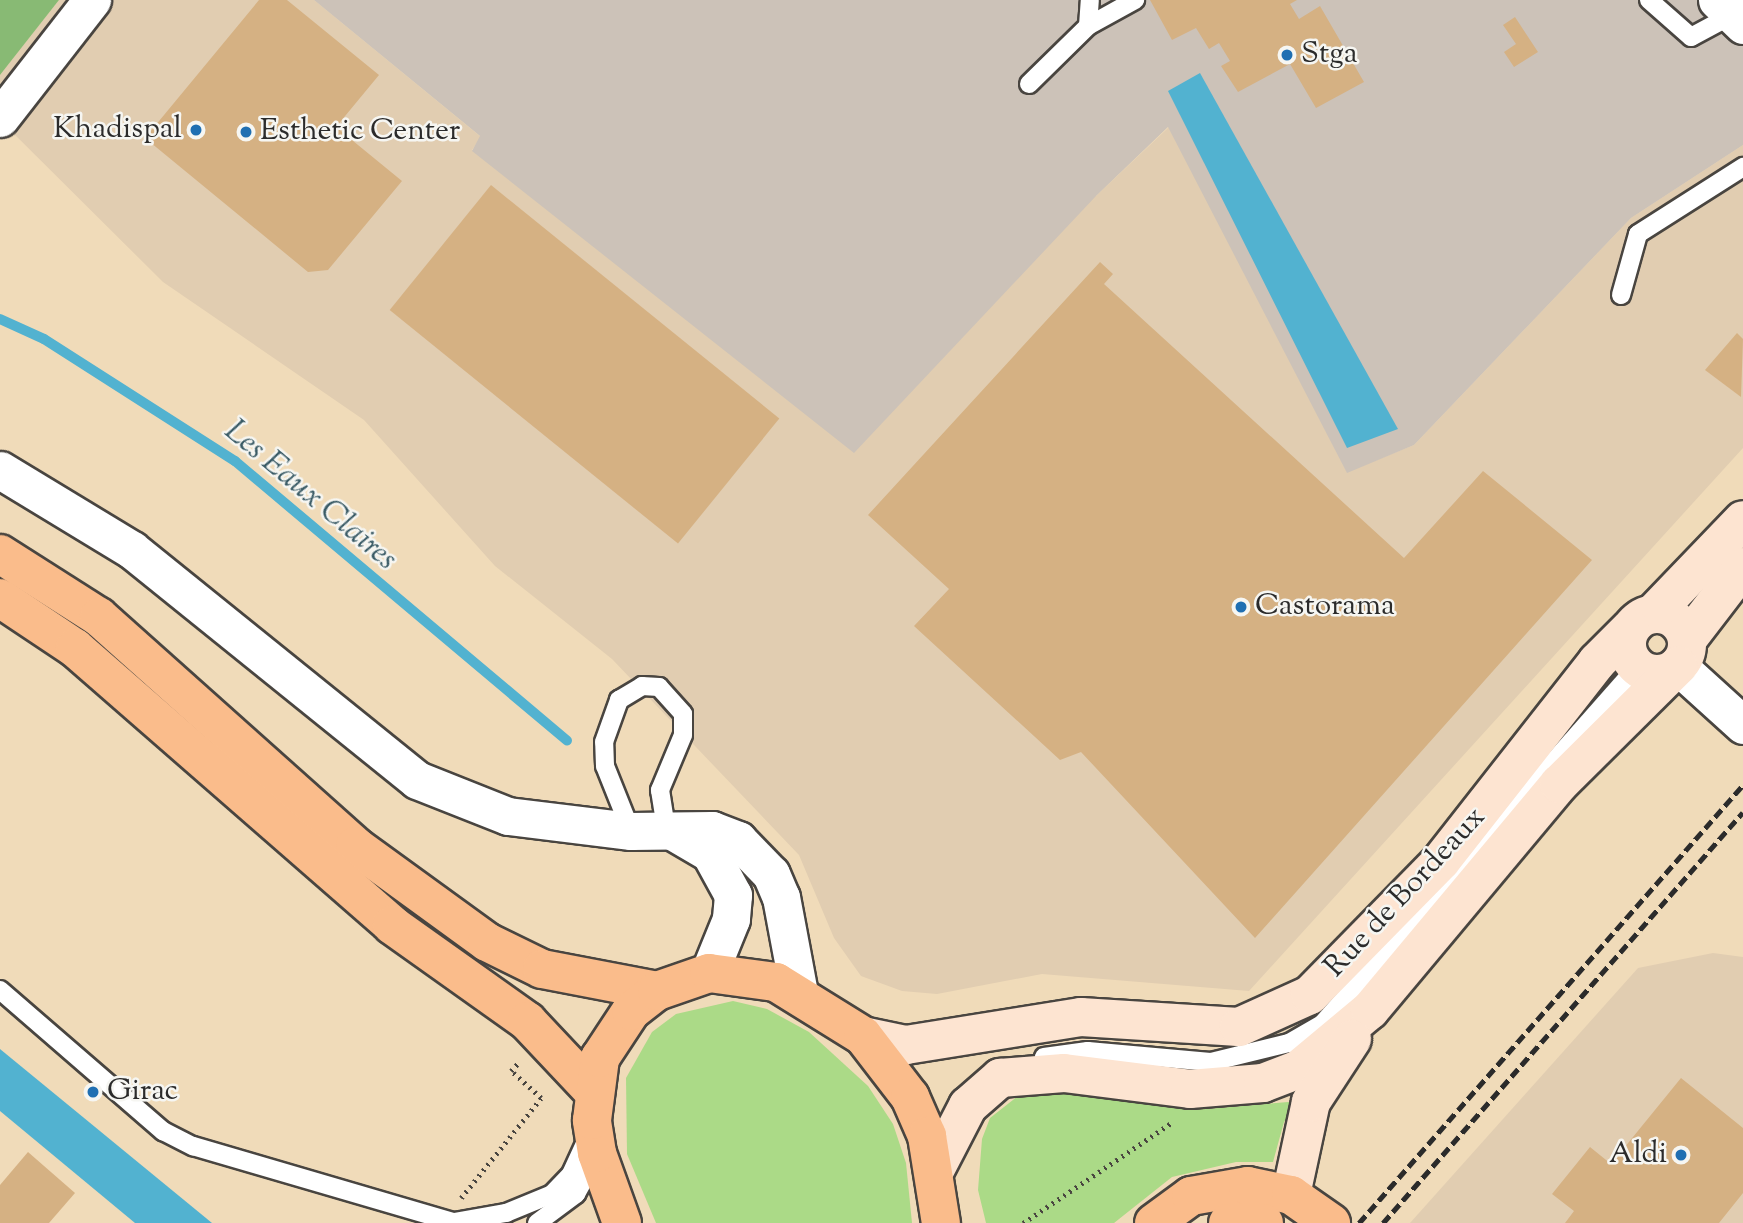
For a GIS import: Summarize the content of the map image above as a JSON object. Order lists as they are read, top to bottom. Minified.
{"streets":{"main road":["Rue de Bordeaux"]},"water":["Les Eaux Claires"],"places":["Stga","Khadispal","Esthetic Center","Castorama","Girac","Aldi"]}
